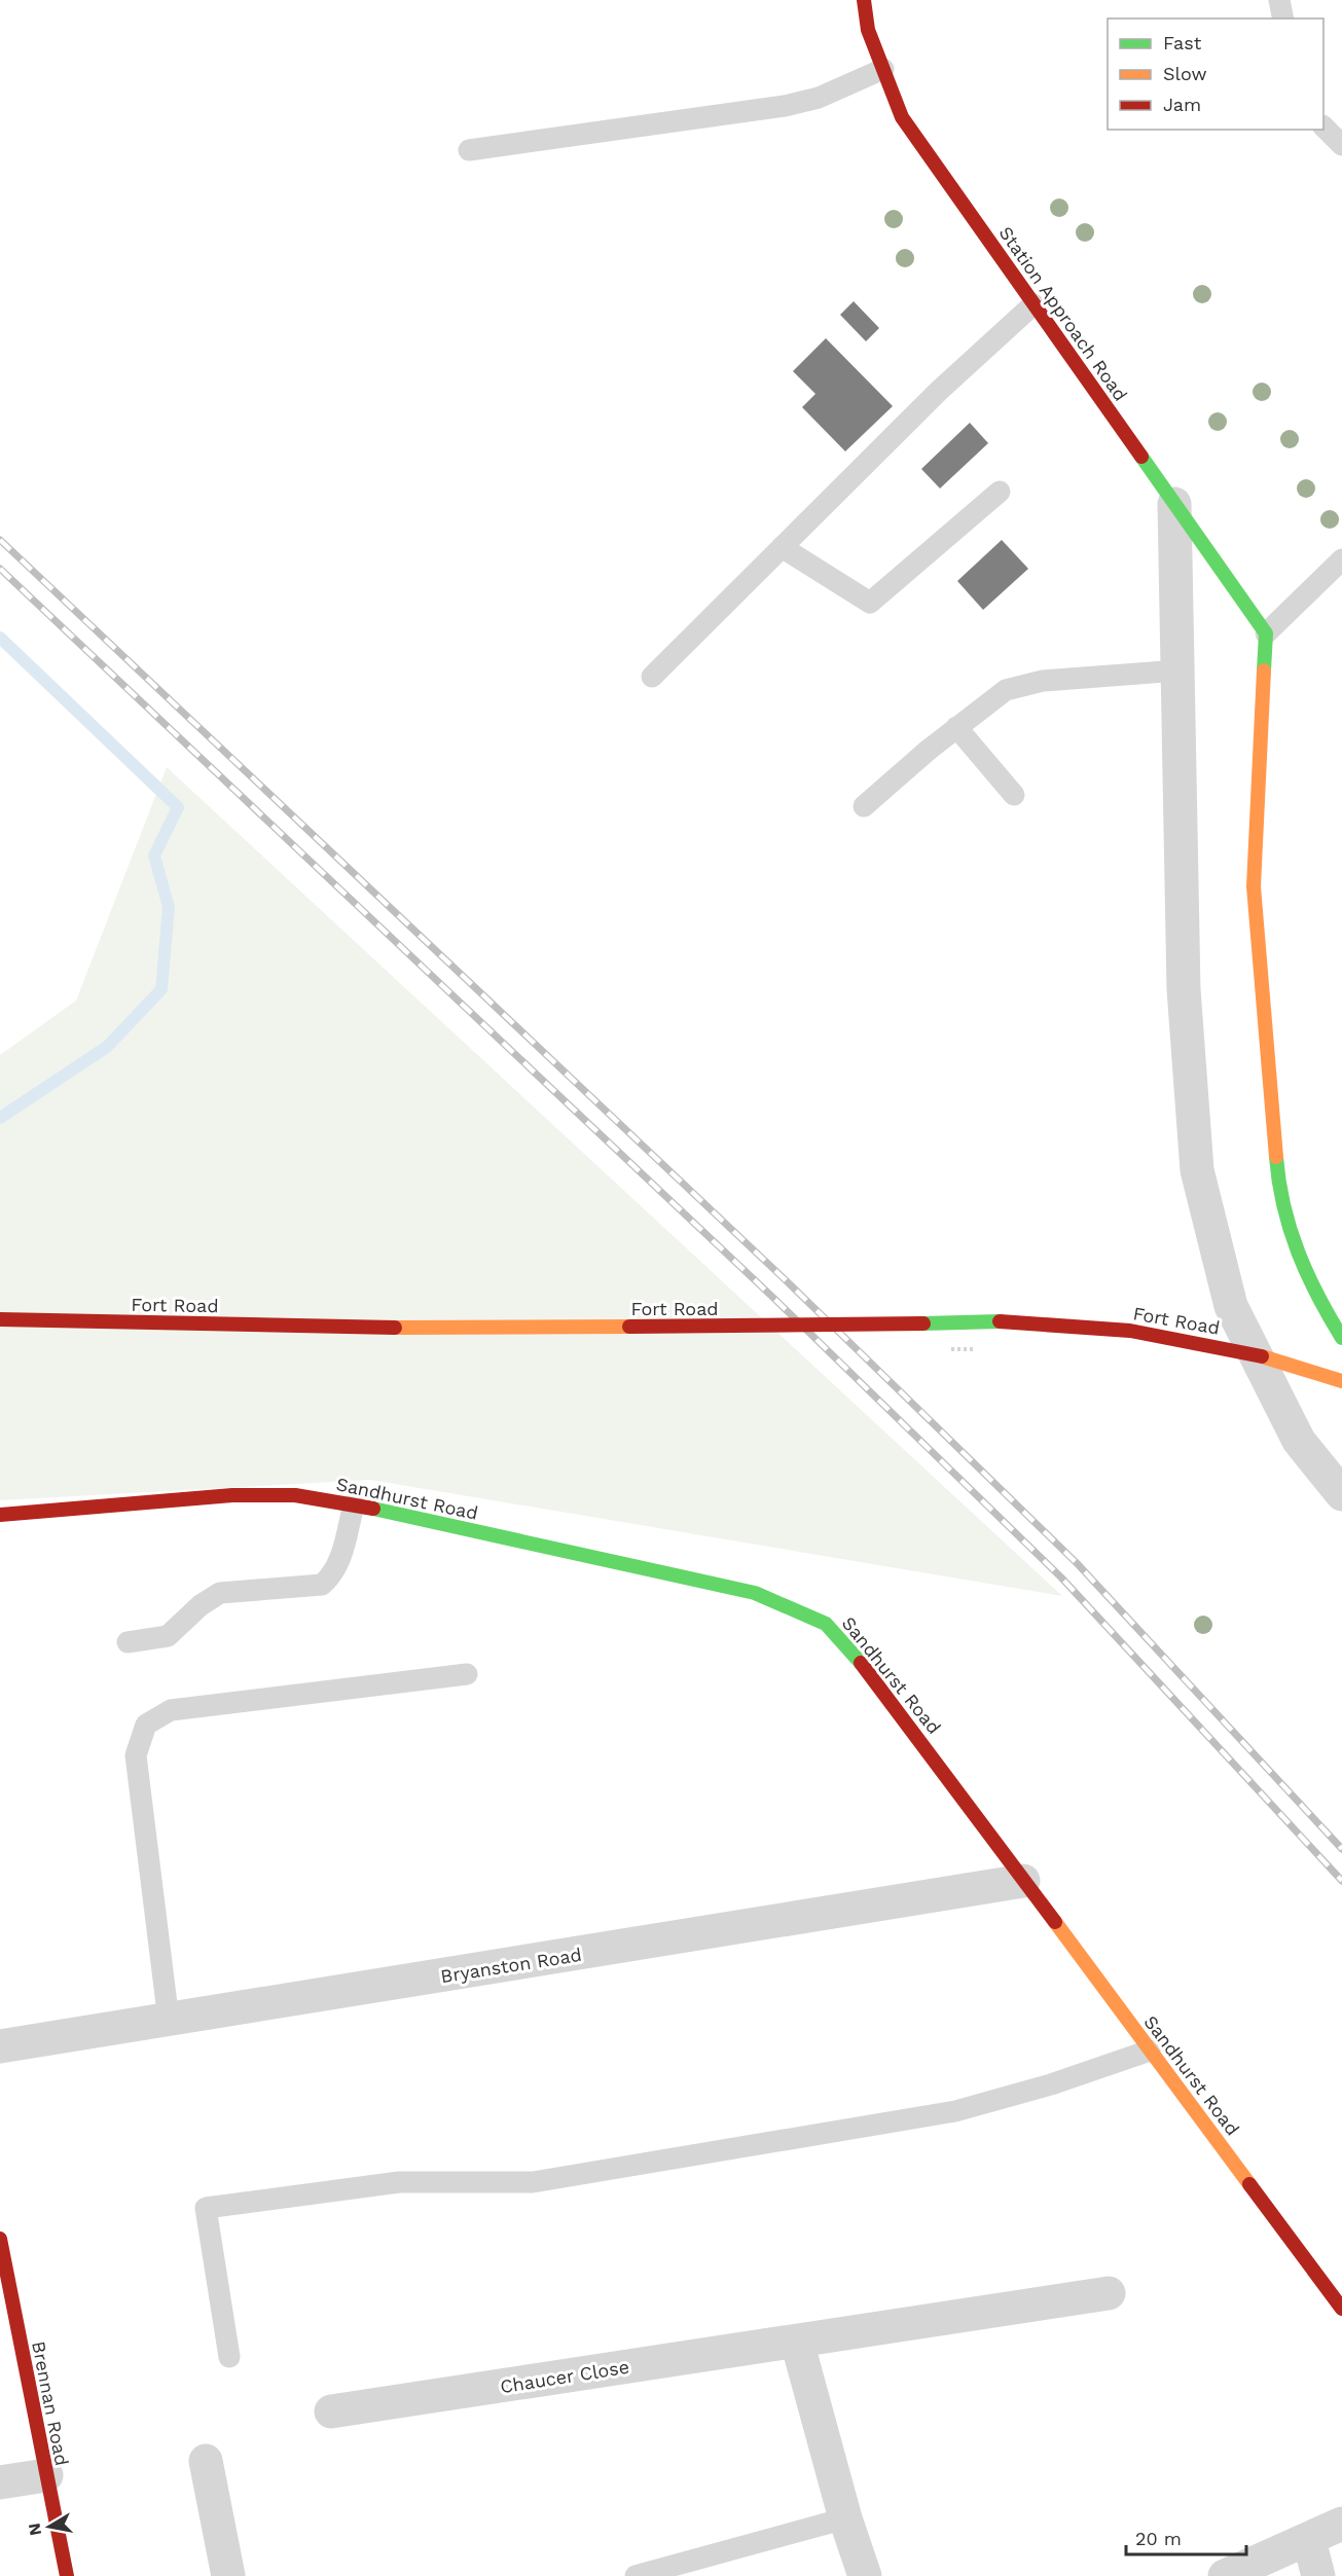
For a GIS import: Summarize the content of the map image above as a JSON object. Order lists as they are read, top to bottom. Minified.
{"streets":{"street":["Station Approach Road","Fort Road","Sandhurst Road","Bryanston Road","Chaucer Close","Brennan Road"]},"crossings":[["Sandhurst Road","Bryanston Road"]],"legend":["Fast","Slow","Jam"],"scale_bar":"20 m","north":"left"}
